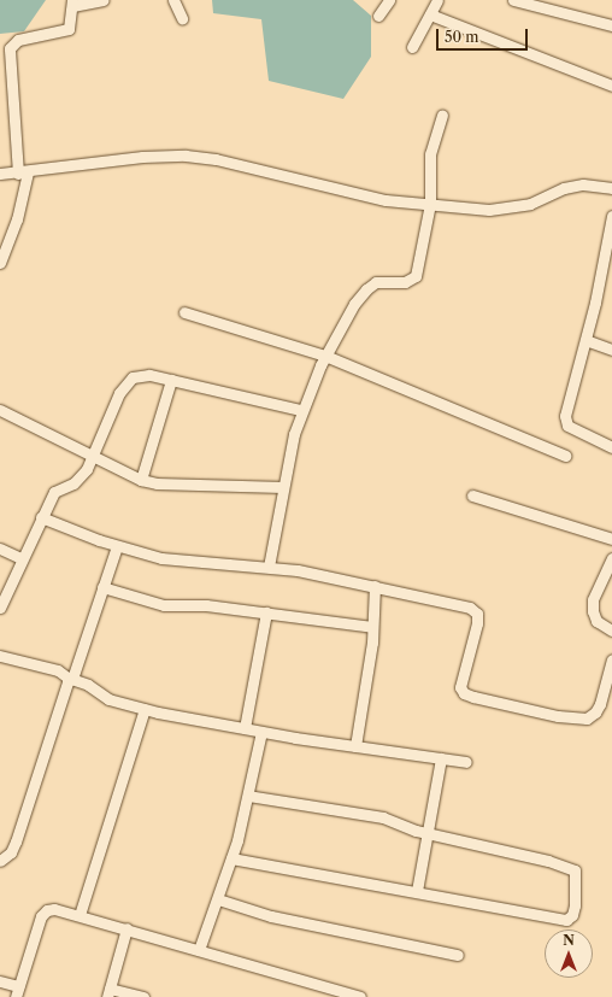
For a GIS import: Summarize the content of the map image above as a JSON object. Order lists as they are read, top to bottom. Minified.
{"scale_bar":"50 m","north":"top"}
